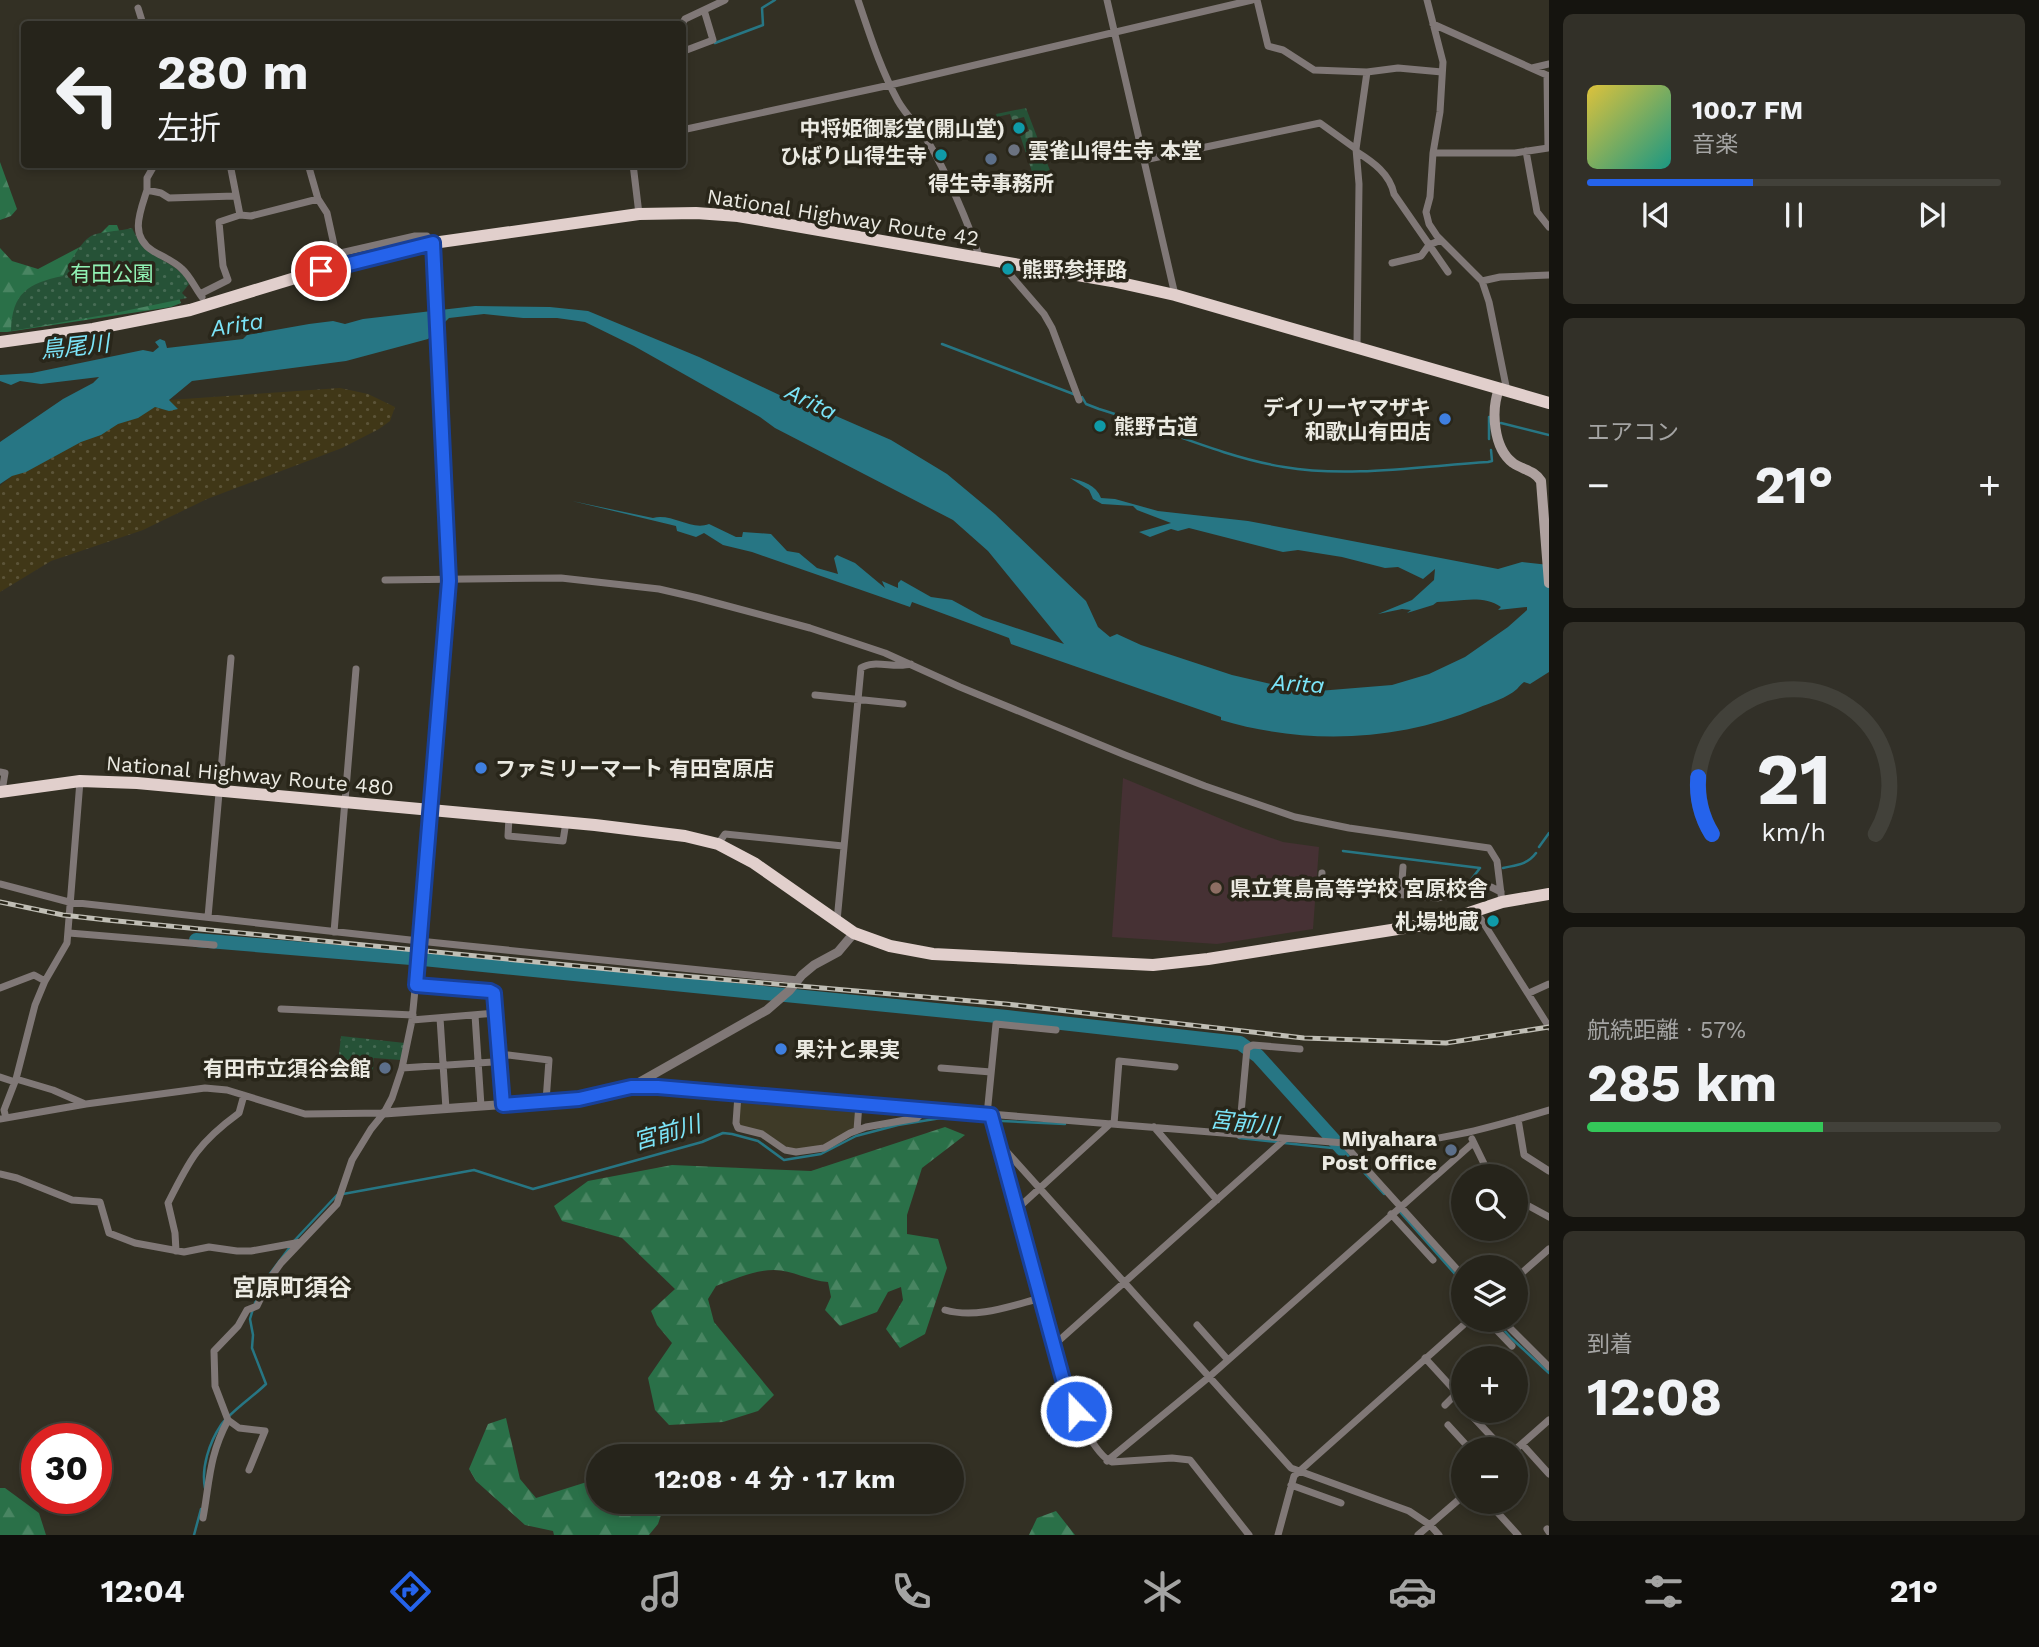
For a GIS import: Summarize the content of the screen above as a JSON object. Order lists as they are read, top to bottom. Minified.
{"streets":{"highway":["National Highway Route 42","National Highway Route 480"]},"districts":["宮原町須谷"],"water":["Arita","鳥尾川","宮前川"],"parks":["有田公園"],"places":["中将姫御影堂(開山堂)","雲雀山得生寺 本堂","ひばり山得生寺","得生寺事務所","熊野参拝路","デイリーヤマザキ 和歌山有田店","熊野古道","ファミリーマート 有田宮原店","県立箕島高等学校 宮原校舎","札場地蔵","果汁と果実","有田市立須谷会館","Miyahara Post Office"],"page":{"turn":["280 m","左折"],"song":["100.7 FM","音楽"],"tile":["エアコン",["航続距離 · 57%","285 km"],["到着","12:08"]],"heat":["−","21°","+"],"map_buttons":["+","−"],"limit":"30","trip":"12:08 · 4 分 · 1.7 km","tabs":["12:04","21°"],"gauge":["21","km/h"]}}
